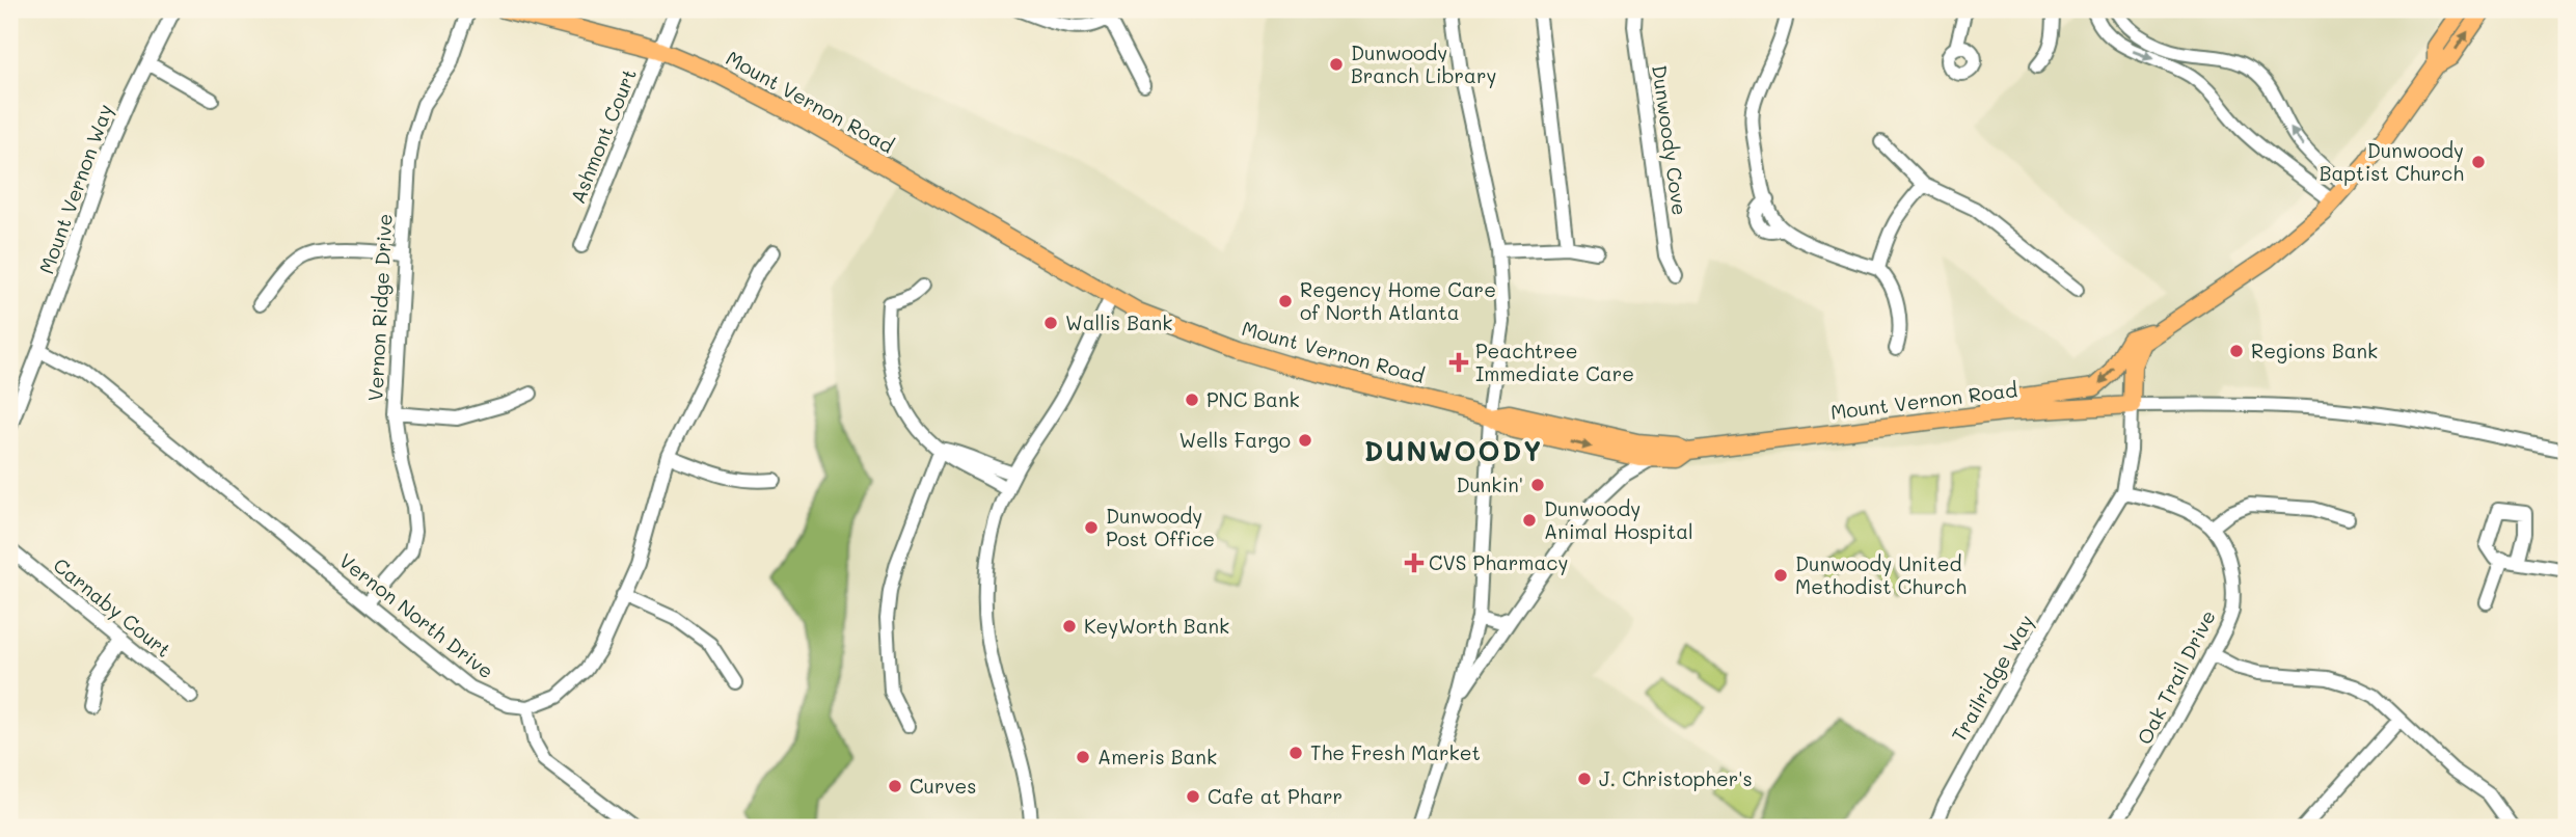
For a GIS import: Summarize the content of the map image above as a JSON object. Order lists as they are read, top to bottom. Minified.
{"streets":{"main road":["Mount Vernon Road"],"street":["Ashmont Court","Dunwoody Cove","Mount Vernon Way","Vernon Ridge Drive","Carnaby Court","Vernon North Drive","Oak Trail Drive","Trailridge Way"]},"crossings":[["Mount Vernon Road","Ashmont Court"],["Mount Vernon Way","Vernon North Drive"],["Vernon Ridge Drive","Vernon North Drive"],["Oak Trail Drive","Trailridge Way"]],"districts":["DUNWOODY"],"places":{"other":["Dunwoody Branch Library","Dunwoody Baptist Church","Regency Home Care of North Atlanta","Wallis Bank","Regions Bank","PNC Bank","Wells Fargo","Dunkin'","Dunwoody Animal Hospital","Dunwoody Post Office","Dunwoody United Methodist Church","KeyWorth Bank","The Fresh Market","Ameris Bank","J. Christopher's","Curves","Cafe at Pharr"],"health":["Peachtree Immediate Care","CVS Pharmacy"]}}
